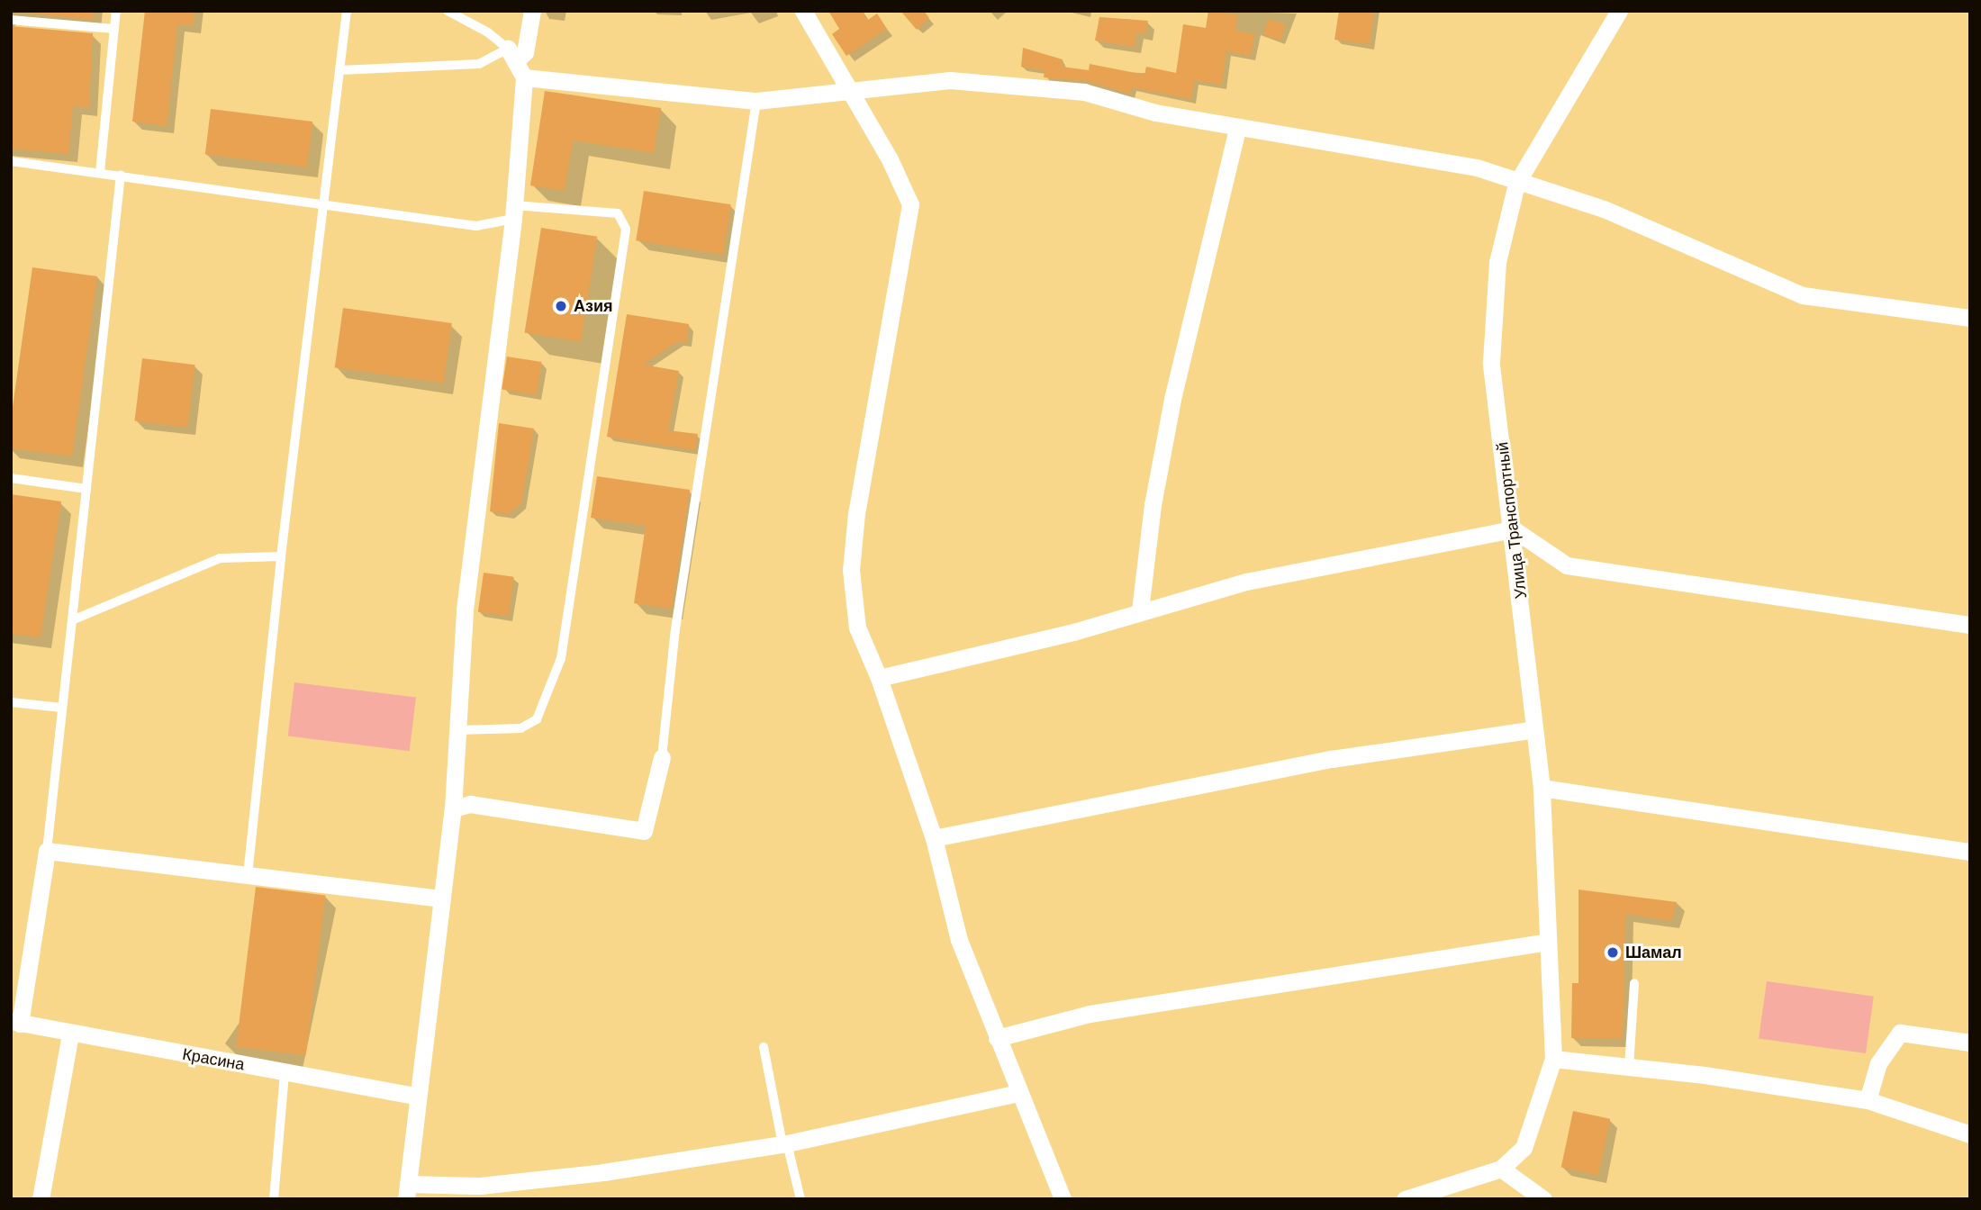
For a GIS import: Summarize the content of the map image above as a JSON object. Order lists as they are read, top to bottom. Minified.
{"streets":{"street":["Улица Транспортный","Красина"]},"places":["Азия","Шамал"]}
